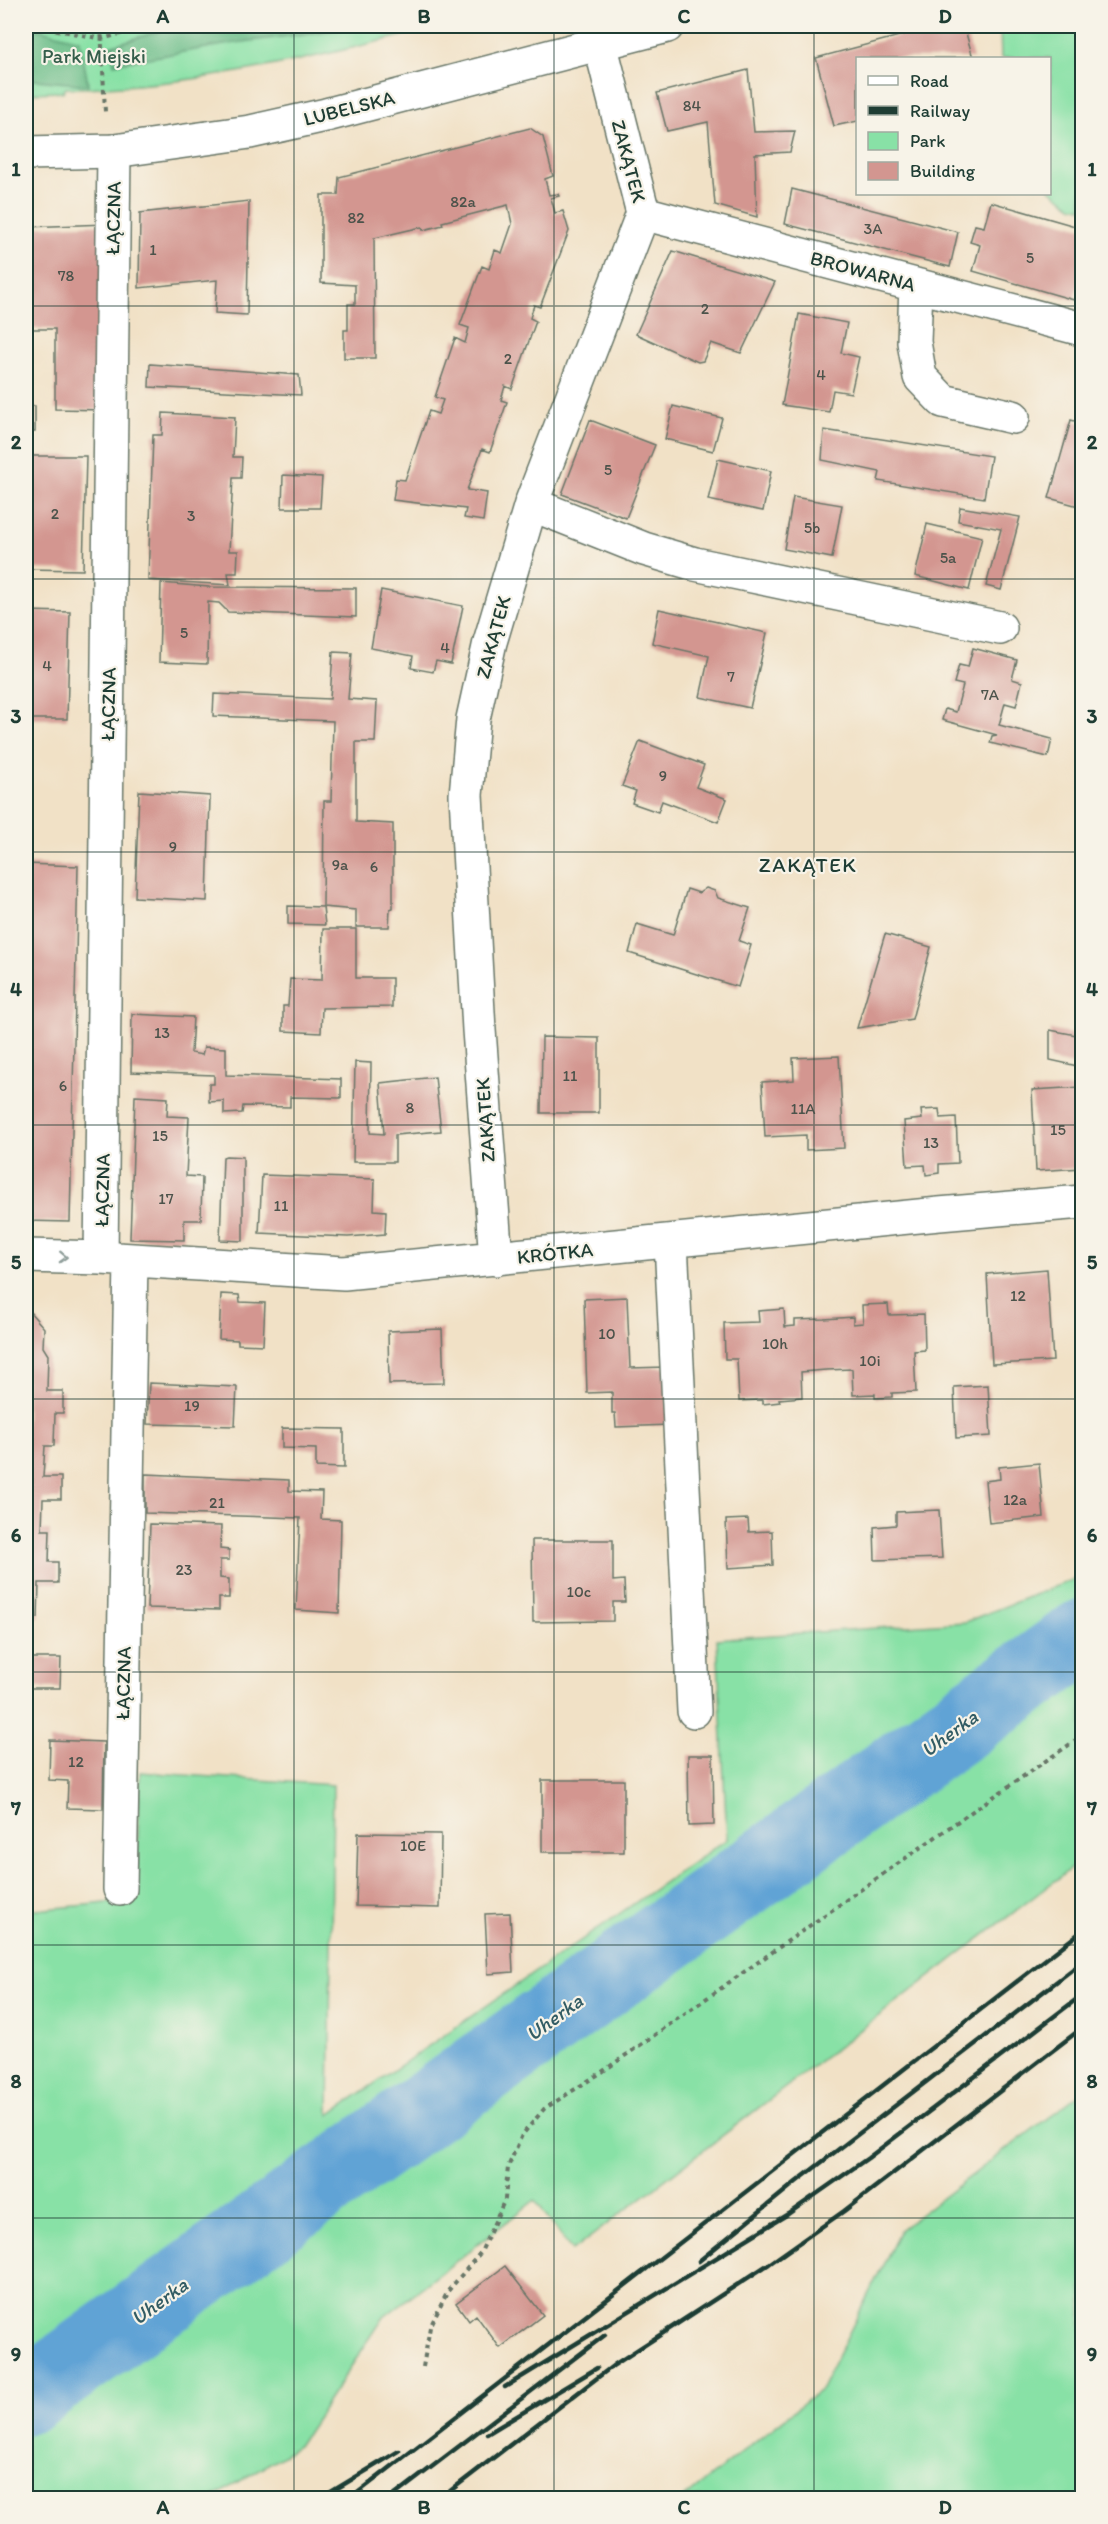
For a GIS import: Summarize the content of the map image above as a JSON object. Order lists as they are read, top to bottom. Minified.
{"streets":{"street":["LUBELSKA","ZAKĄTEK","ŁĄCZNA","BROWARNA","KRÓTKA"]},"crossings":[["LUBELSKA","ZAKĄTEK"],["LUBELSKA","ŁĄCZNA"],["ZAKĄTEK","BROWARNA"],["ZAKĄTEK","KRÓTKA"],["ŁĄCZNA","KRÓTKA"]],"districts":["ZAKĄTEK"],"water":["Uherka"],"parks":["Park Miejski"],"house_numbers":["84","82a","82","3A","1","5","78","2","2","4","5","2","3","5b","5a","5","4","4","7","7A","9","9","9a","6","13","11","6","8","11A","15","15","13","17","11","12","10","10h","10i","19","12a","21","23","10c","12","10E"],"legend":["Road","Railway","Park","Building"],"grid":{"columns":["A","B","C","D"],"rows":["1","2","3","4","5","6","7","8","9"]}}
